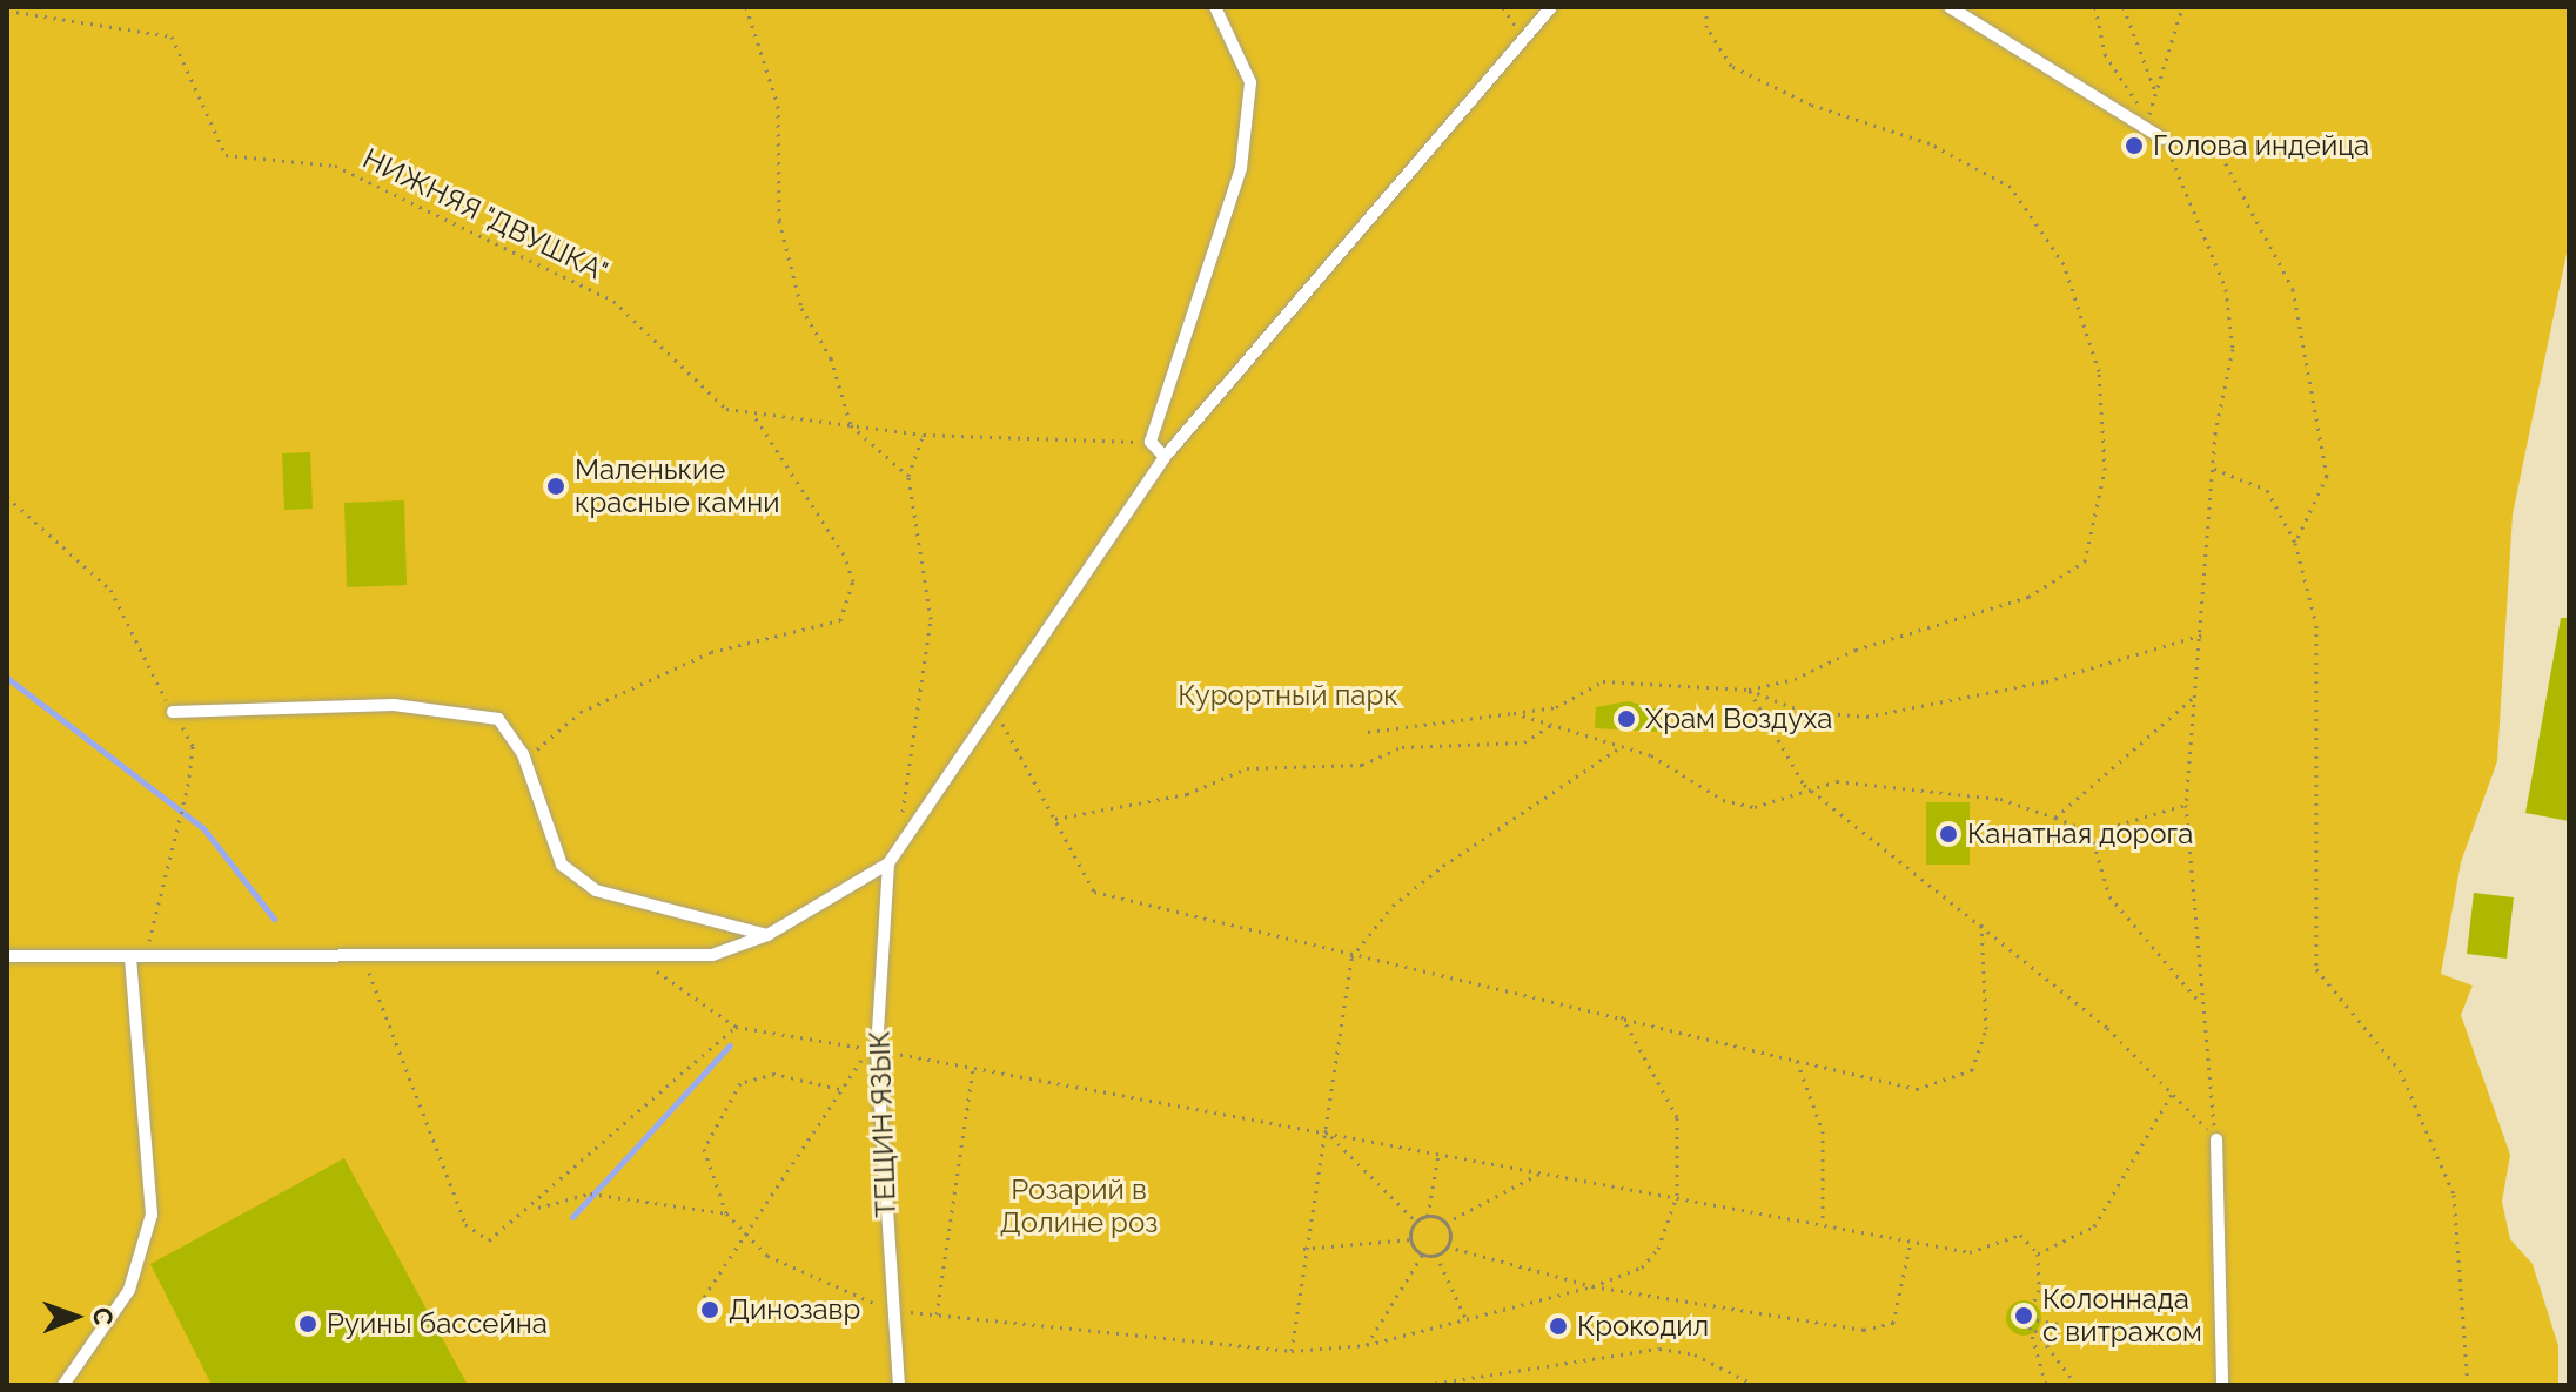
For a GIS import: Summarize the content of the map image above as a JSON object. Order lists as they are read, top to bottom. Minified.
{"streets":{"lane":["ТЕЩИН ЯЗЫК"],"path":["НИЖНЯЯ \"ДВУШКА\""]},"parks":["Курортный парк","Розарий в Долине роз"],"places":["Голова индейца","Маленькие красные камни","Храм Воздуха","Канатная дорога","Динозавр","Колоннада с витражом","Руины бассейна","Крокодил"],"north":"right"}
